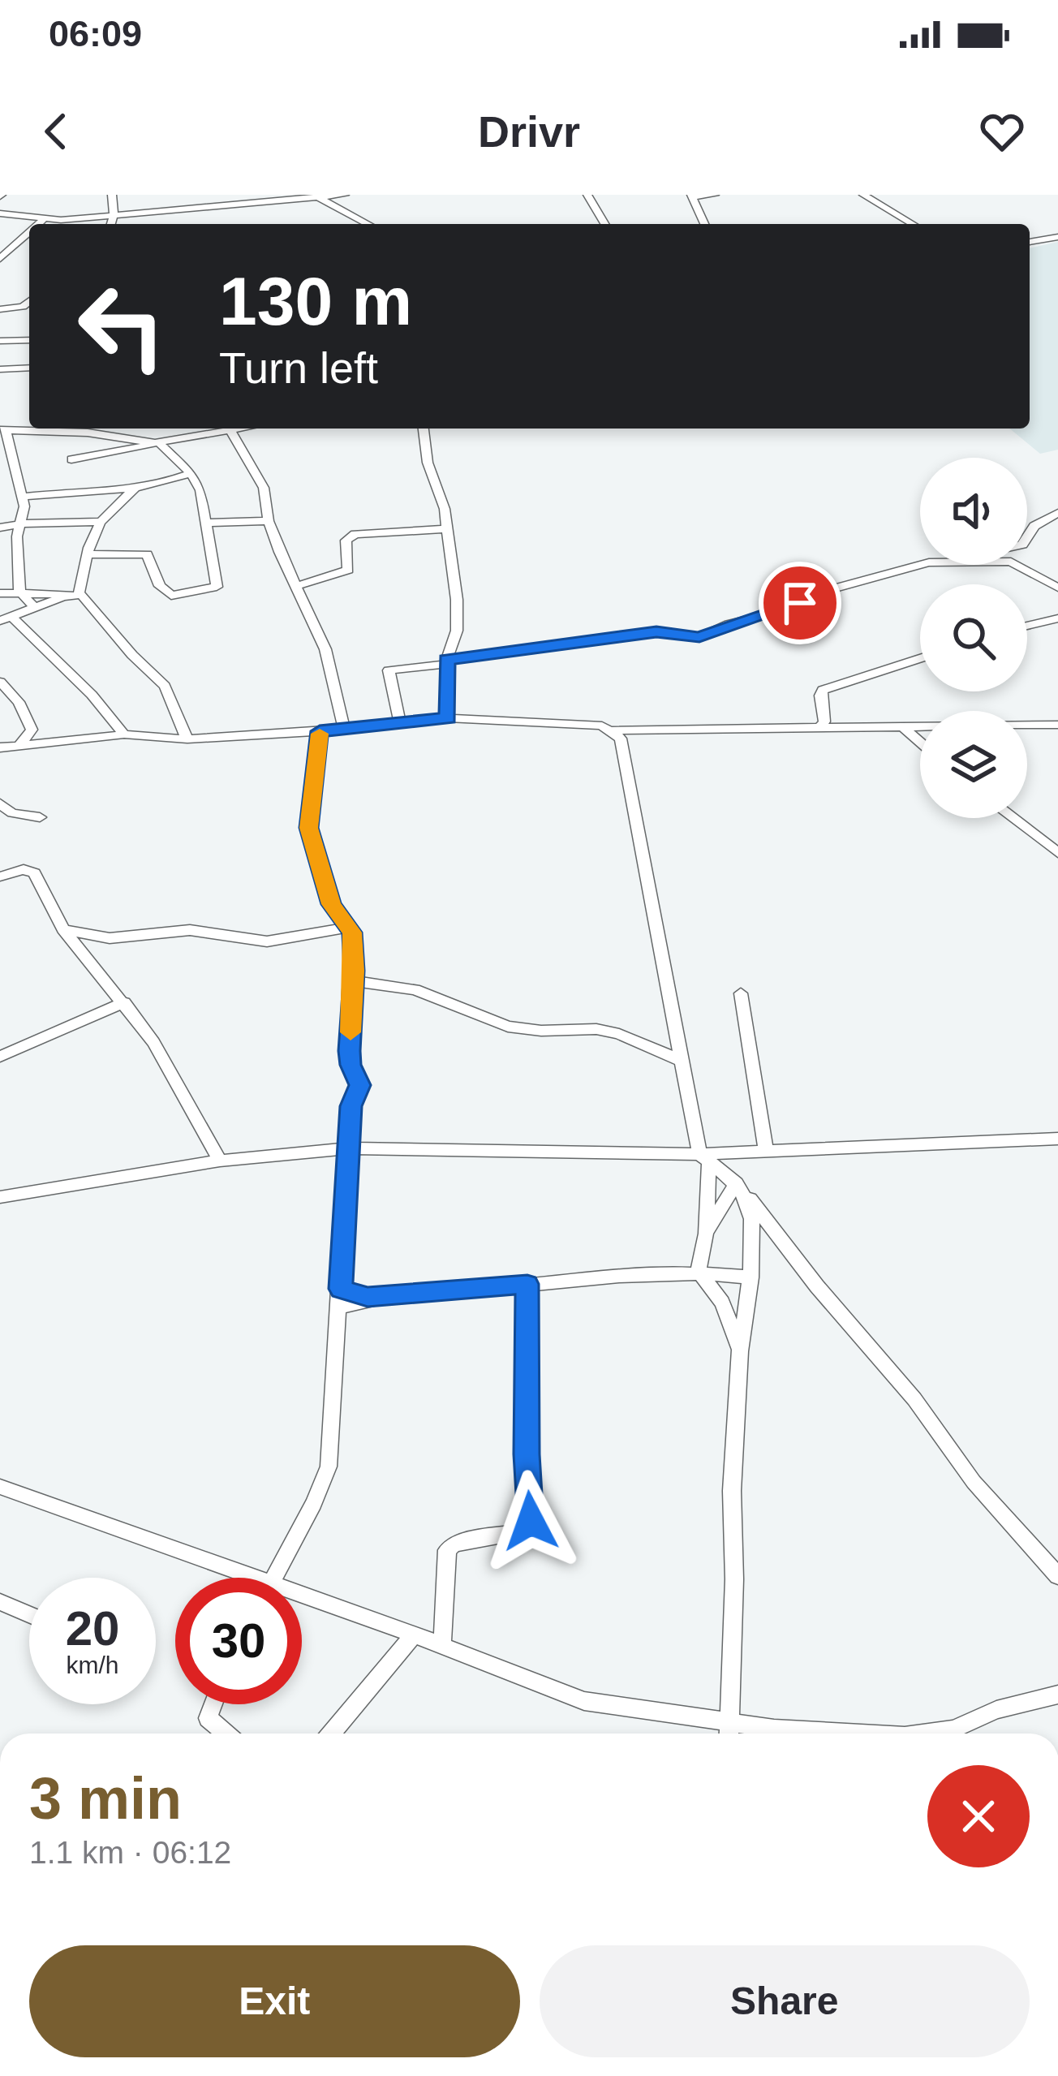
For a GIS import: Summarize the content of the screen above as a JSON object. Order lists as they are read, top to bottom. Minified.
{"page":{"status":"06:09","header":"Drivr","turn":["130 m","Turn left"],"speed":"20 km/h","limit":"30","heading":["3 min","1.1 km · 06:12"],"buttons":["Exit","Share"]}}
